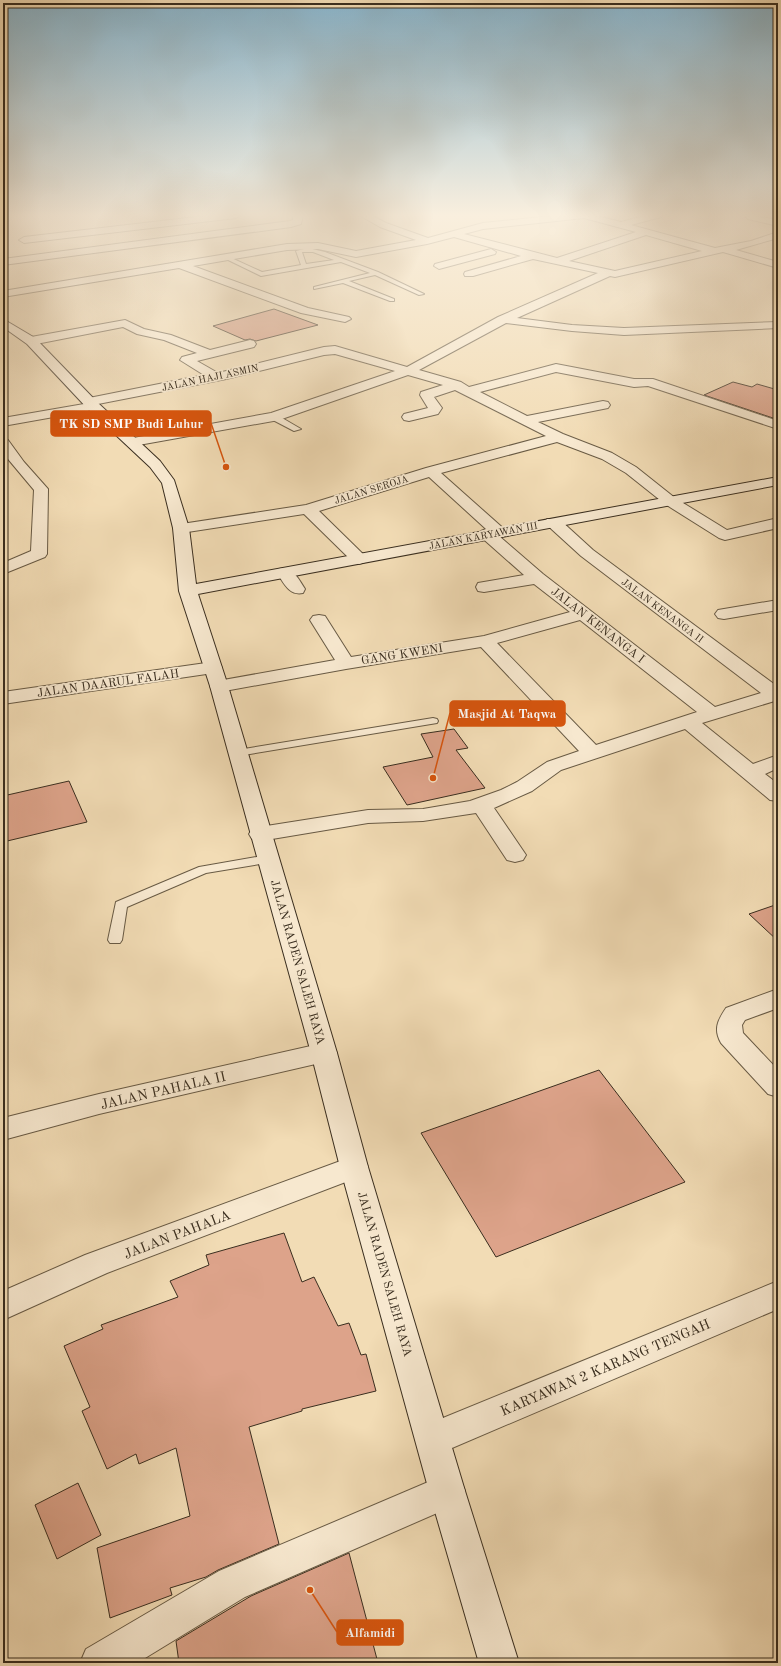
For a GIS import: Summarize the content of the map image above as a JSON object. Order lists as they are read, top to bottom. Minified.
{"streets":{"street":["JALAN HAJI ASMIN","JALAN SEROJA","JALAN KARYAWAN III","JALAN KENANGA II","JALAN KENANGA I","GANG KWENI","JALAN DAARUL FALAH","JALAN RADEN SALEH RAYA","JALAN PAHALA II","JALAN PAHALA","KARYAWAN 2 KARANG TENGAH"]},"crossings":[["JALAN HAJI ASMIN","JALAN RADEN SALEH RAYA"],["JALAN SEROJA","JALAN KENANGA I"],["JALAN SEROJA","JALAN RADEN SALEH RAYA"],["JALAN KARYAWAN III","JALAN KENANGA II"],["JALAN KARYAWAN III","JALAN KENANGA I"],["JALAN KARYAWAN III","JALAN RADEN SALEH RAYA"],["JALAN KENANGA I","GANG KWENI"],["GANG KWENI","JALAN DAARUL FALAH"],["GANG KWENI","JALAN RADEN SALEH RAYA"],["JALAN DAARUL FALAH","JALAN RADEN SALEH RAYA"],["JALAN RADEN SALEH RAYA","JALAN PAHALA II"],["JALAN RADEN SALEH RAYA","JALAN PAHALA"],["JALAN RADEN SALEH RAYA","KARYAWAN 2 KARANG TENGAH"]],"places":["TK SD SMP Budi Luhur","Masjid At Taqwa","Alfamidi"]}
